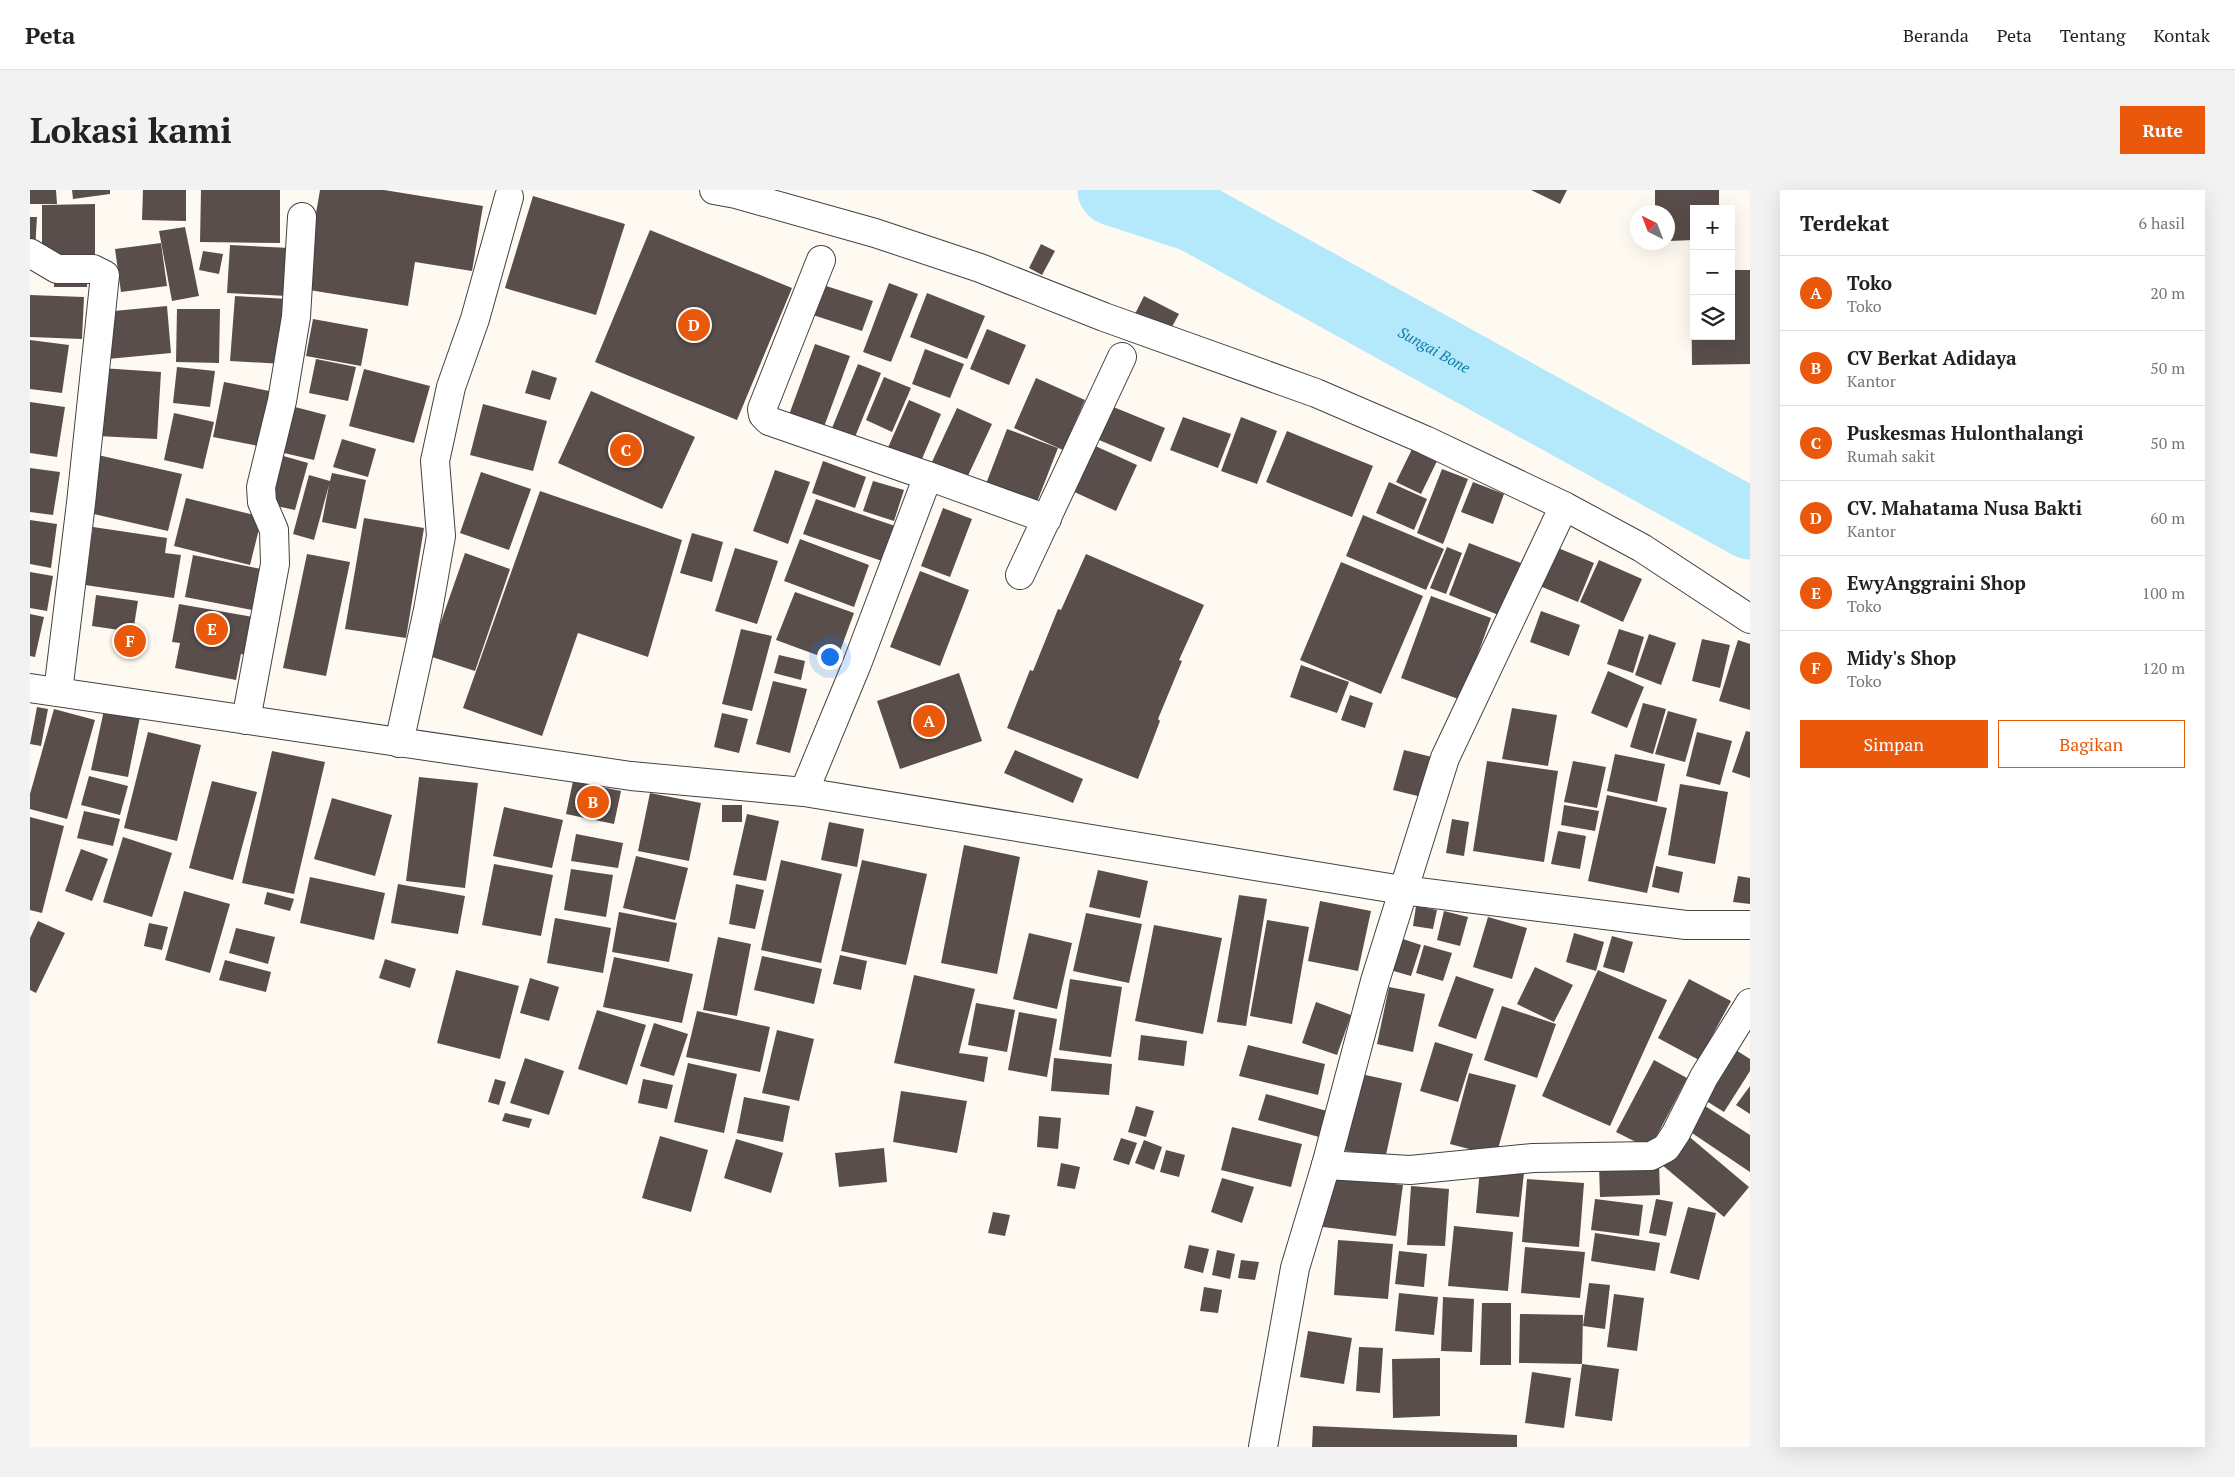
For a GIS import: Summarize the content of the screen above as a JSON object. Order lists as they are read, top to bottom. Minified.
{"water":["Sungai Bone"],"north":"top left","page":{"header":"Peta","nav":["Beranda","Peta","Tentang","Kontak"],"buttons":["Rute",["Simpan","Bagikan"]],"title":"Lokasi kami","heading":["Terdekat","6 hasil"],"map_buttons":["+","−"],"list":[{"mark":"A","name":"Toko","note":"Toko","value":"20 m"},{"mark":"B","name":"CV Berkat Adidaya","note":"Kantor","value":"50 m"},{"mark":"C","name":"Puskesmas Hulonthalangi","note":"Rumah sakit","value":"50 m"},{"mark":"D","name":"CV. Mahatama Nusa Bakti","note":"Kantor","value":"60 m"},{"mark":"E","name":"EwyAnggraini Shop","note":"Toko","value":"100 m"},{"mark":"F","name":"Midy's Shop","note":"Toko","value":"120 m"}],"pins":["D","C","E","F","A","B"]}}
